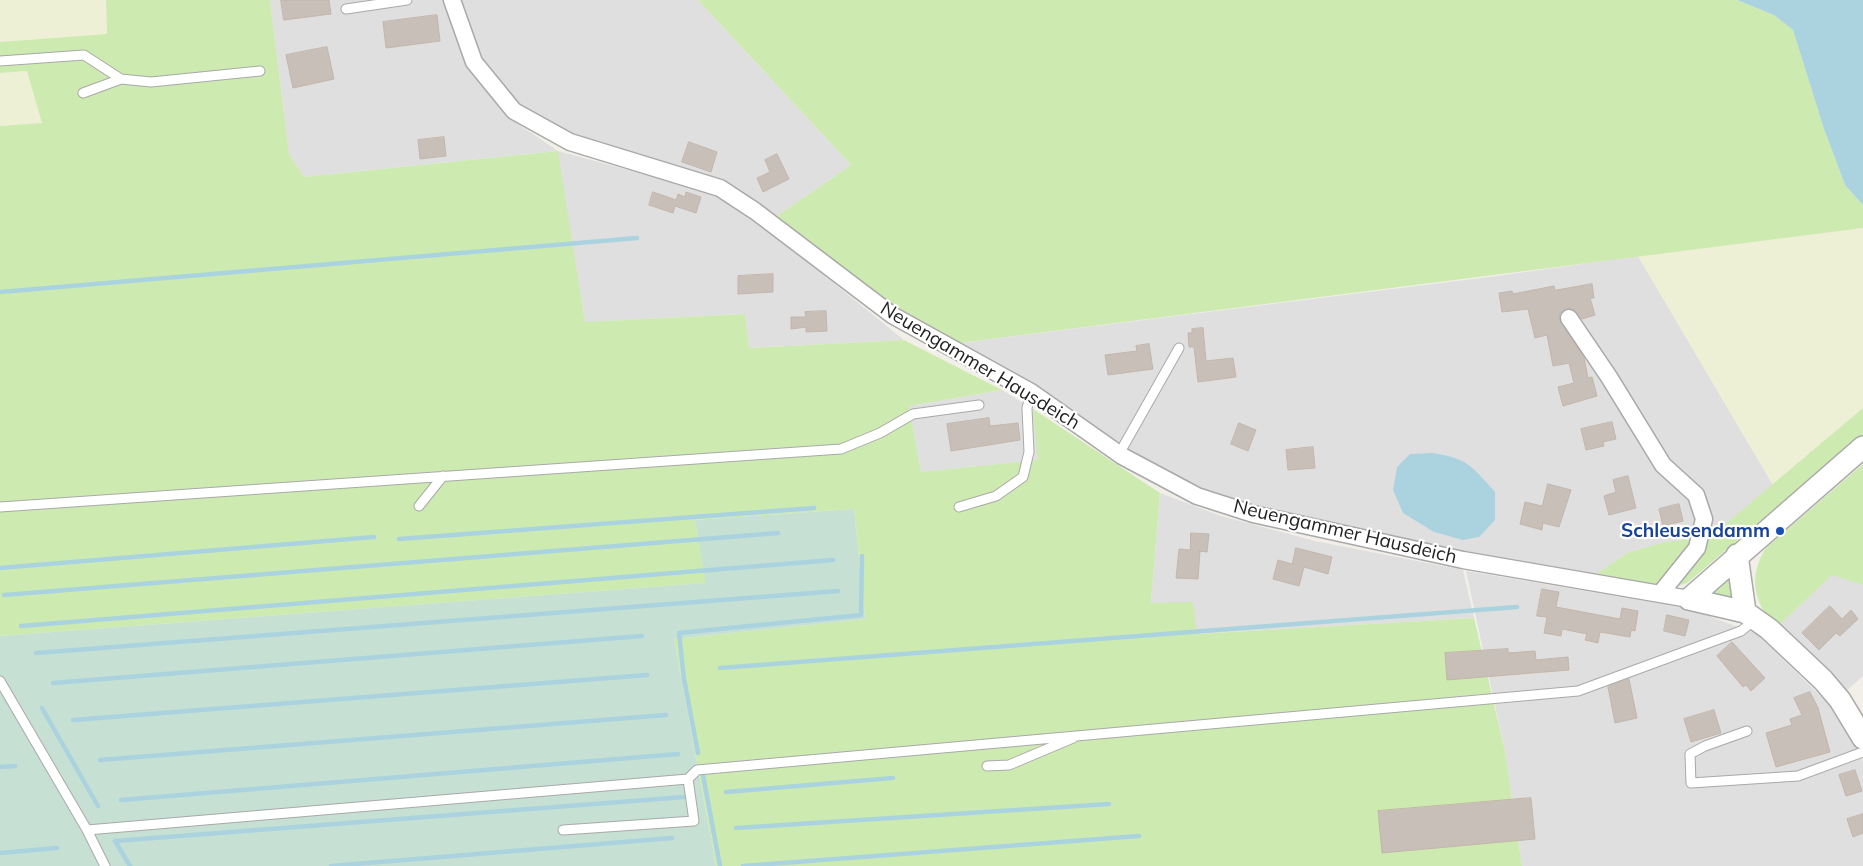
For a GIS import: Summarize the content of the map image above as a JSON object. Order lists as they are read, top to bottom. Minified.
{"streets":{"street":["Neuengammer Hausdeich"]},"places":["Schleusendamm"]}
